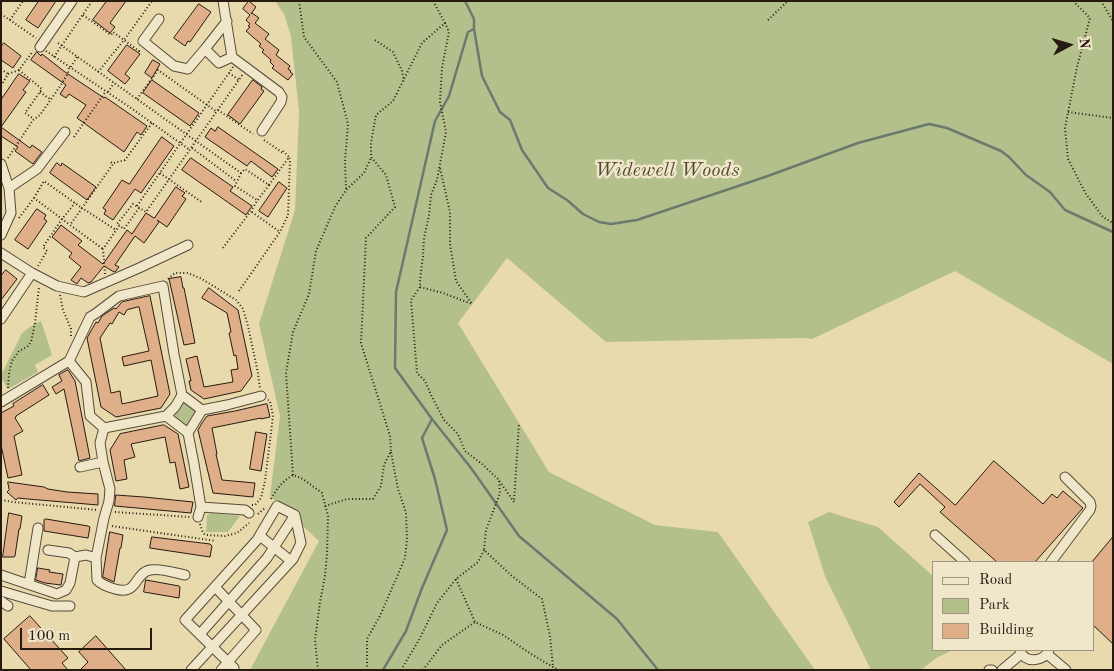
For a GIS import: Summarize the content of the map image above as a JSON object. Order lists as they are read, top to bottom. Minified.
{"parks":["Widewell Woods"],"legend":["Road","Park","Building"],"scale_bar":"100 m","north":"right"}
